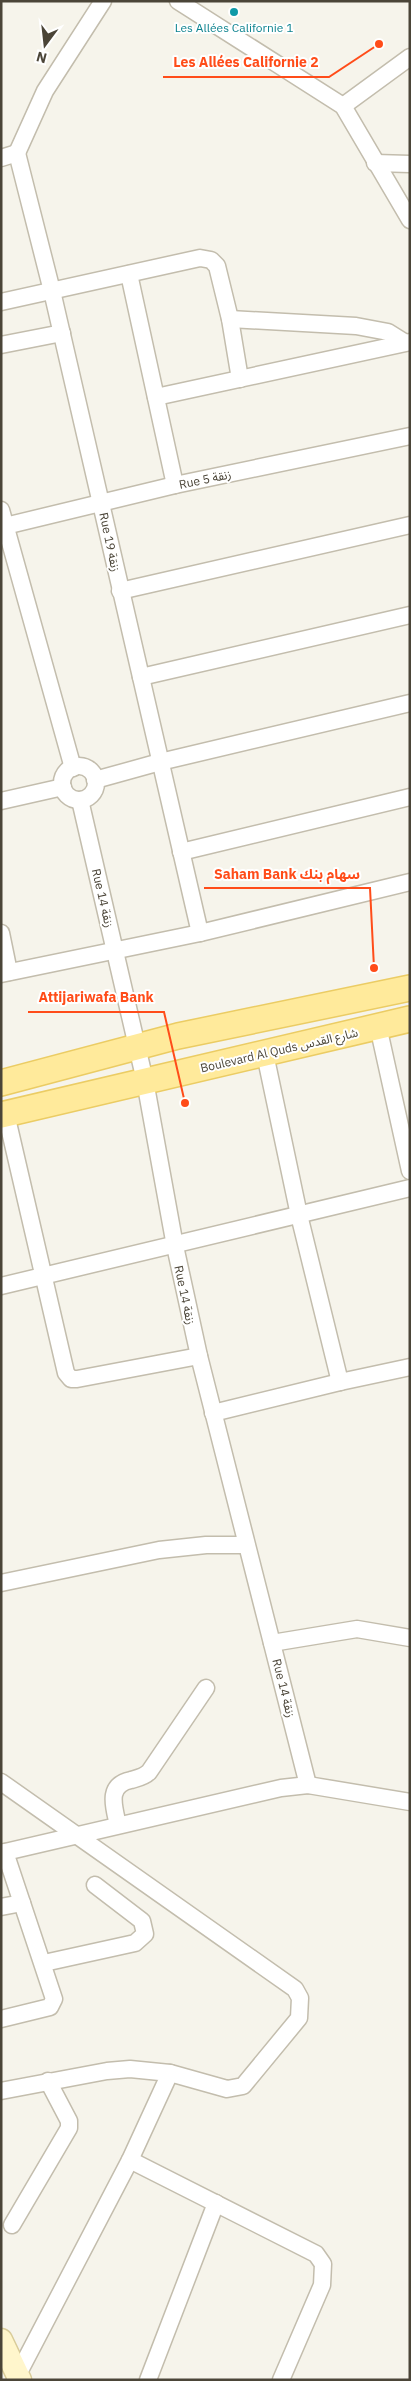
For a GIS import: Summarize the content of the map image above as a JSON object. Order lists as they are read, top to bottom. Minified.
{"streets":{"main road":["Boulevard Al Quds شارع القدس"],"street":["Rue 5 زنقة","Rue 19 زنقة","Rue 14 زنقة"]},"crossings":[["Rue 5 زنقة","Rue 19 زنقة"],["Rue 14 زنقة","Boulevard Al Quds شارع القدس"]],"places":["Les Allées Californie 1","Les Allées Californie 2","Saham Bank سهام بنك","Attijariwafa Bank"],"north":"bottom"}
